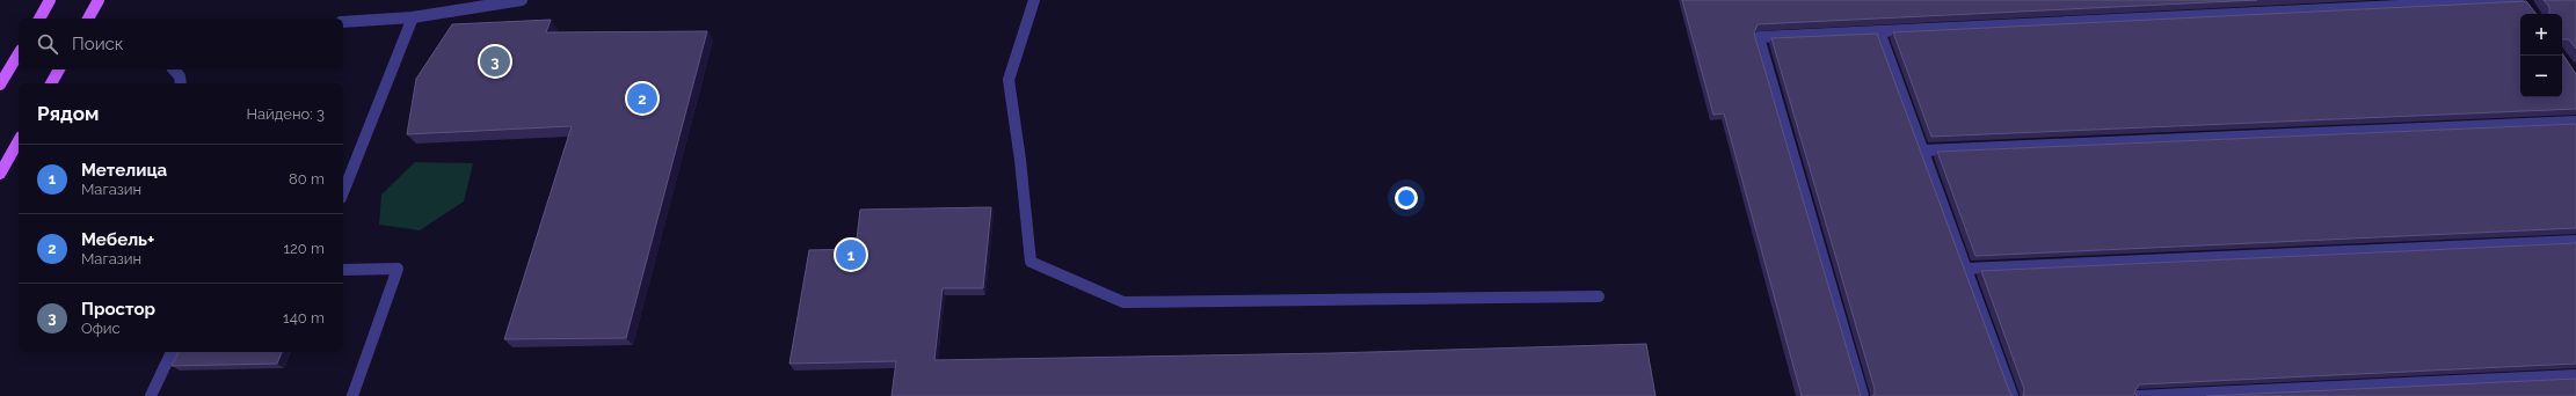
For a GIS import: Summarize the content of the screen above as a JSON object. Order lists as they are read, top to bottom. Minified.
{"page":{"map_buttons":["+","−"],"search":"Поиск","pins":["3","2","1"],"heading":["Рядом","Найдено: 3"],"list":[{"mark":"1","name":"Метелица","note":"Магазин","value":"80 m"},{"mark":"2","name":"Мебель+","note":"Магазин","value":"120 m"},{"mark":"3","name":"Простор","note":"Офис","value":"140 m"}]}}
